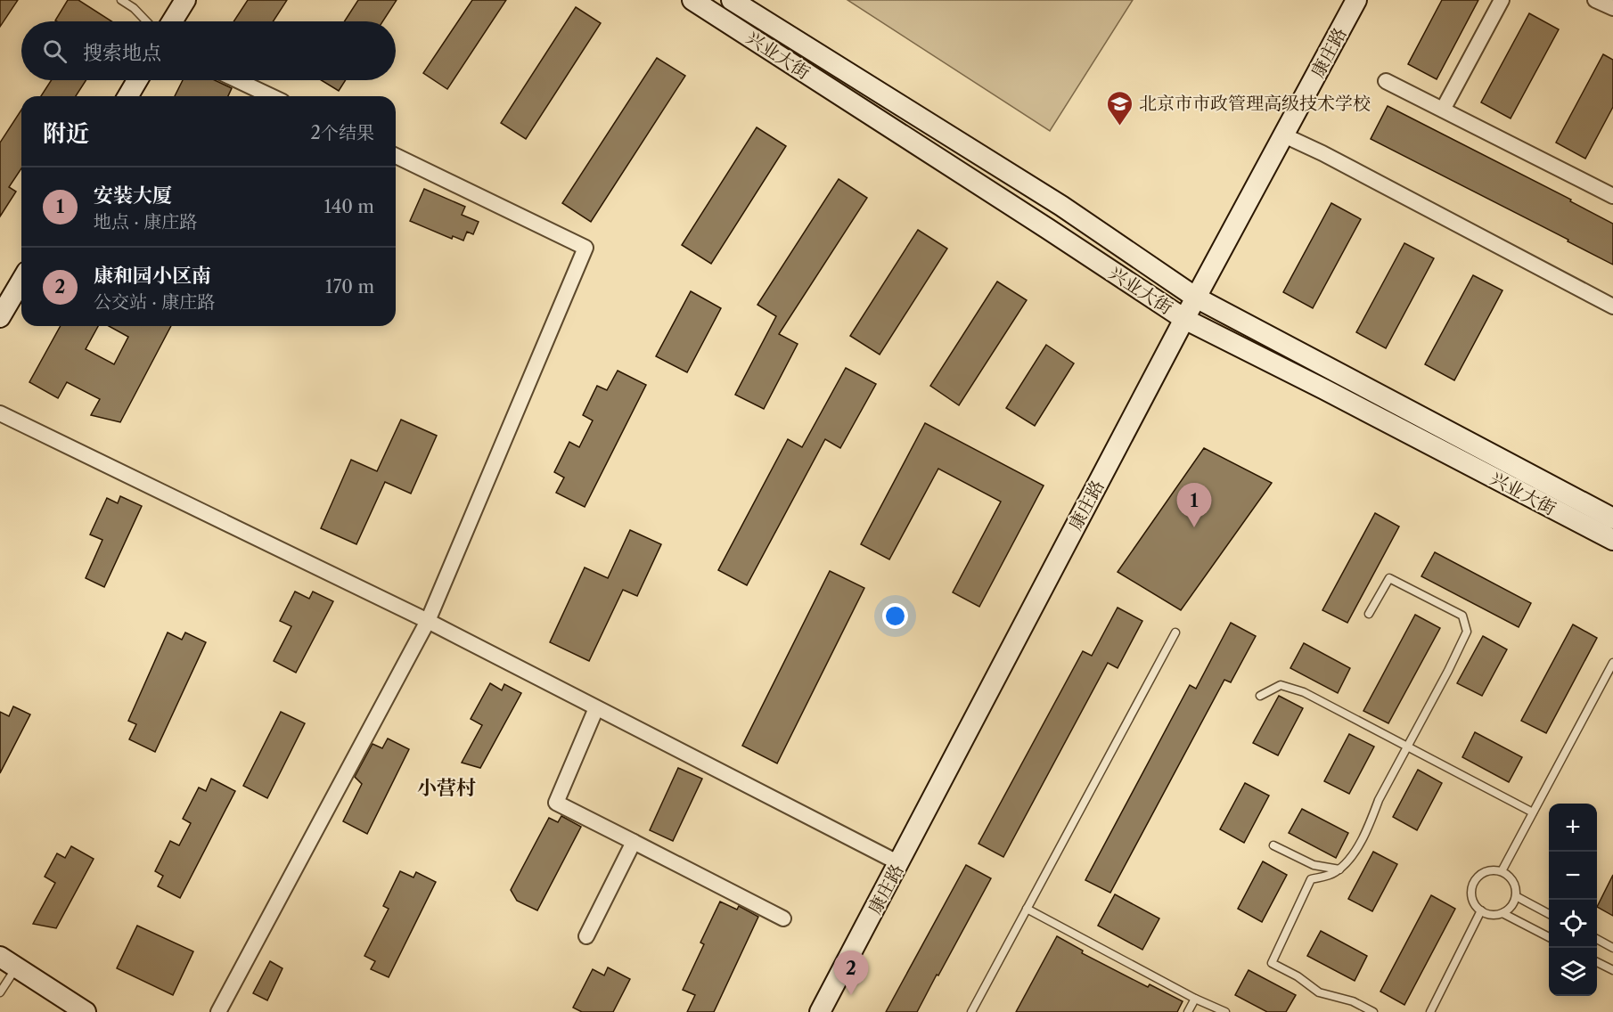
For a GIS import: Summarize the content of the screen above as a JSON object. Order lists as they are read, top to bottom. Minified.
{"streets":{"main road":["康庄路","兴业大街"]},"crossings":[["康庄路","兴业大街"]],"districts":["小营村"],"places":{"school or university":["北京市市政管理高级技术学校"]},"page":{"search":"搜索地点","heading":["附近","2个结果"],"list":[{"mark":"1","name":"安装大厦","note":"地点 · 康庄路","value":"140 m"},{"mark":"2","name":"康和园小区南","note":"公交站 · 康庄路","value":"170 m"}],"pins":["1","2"],"map_buttons":["+","−"]}}
